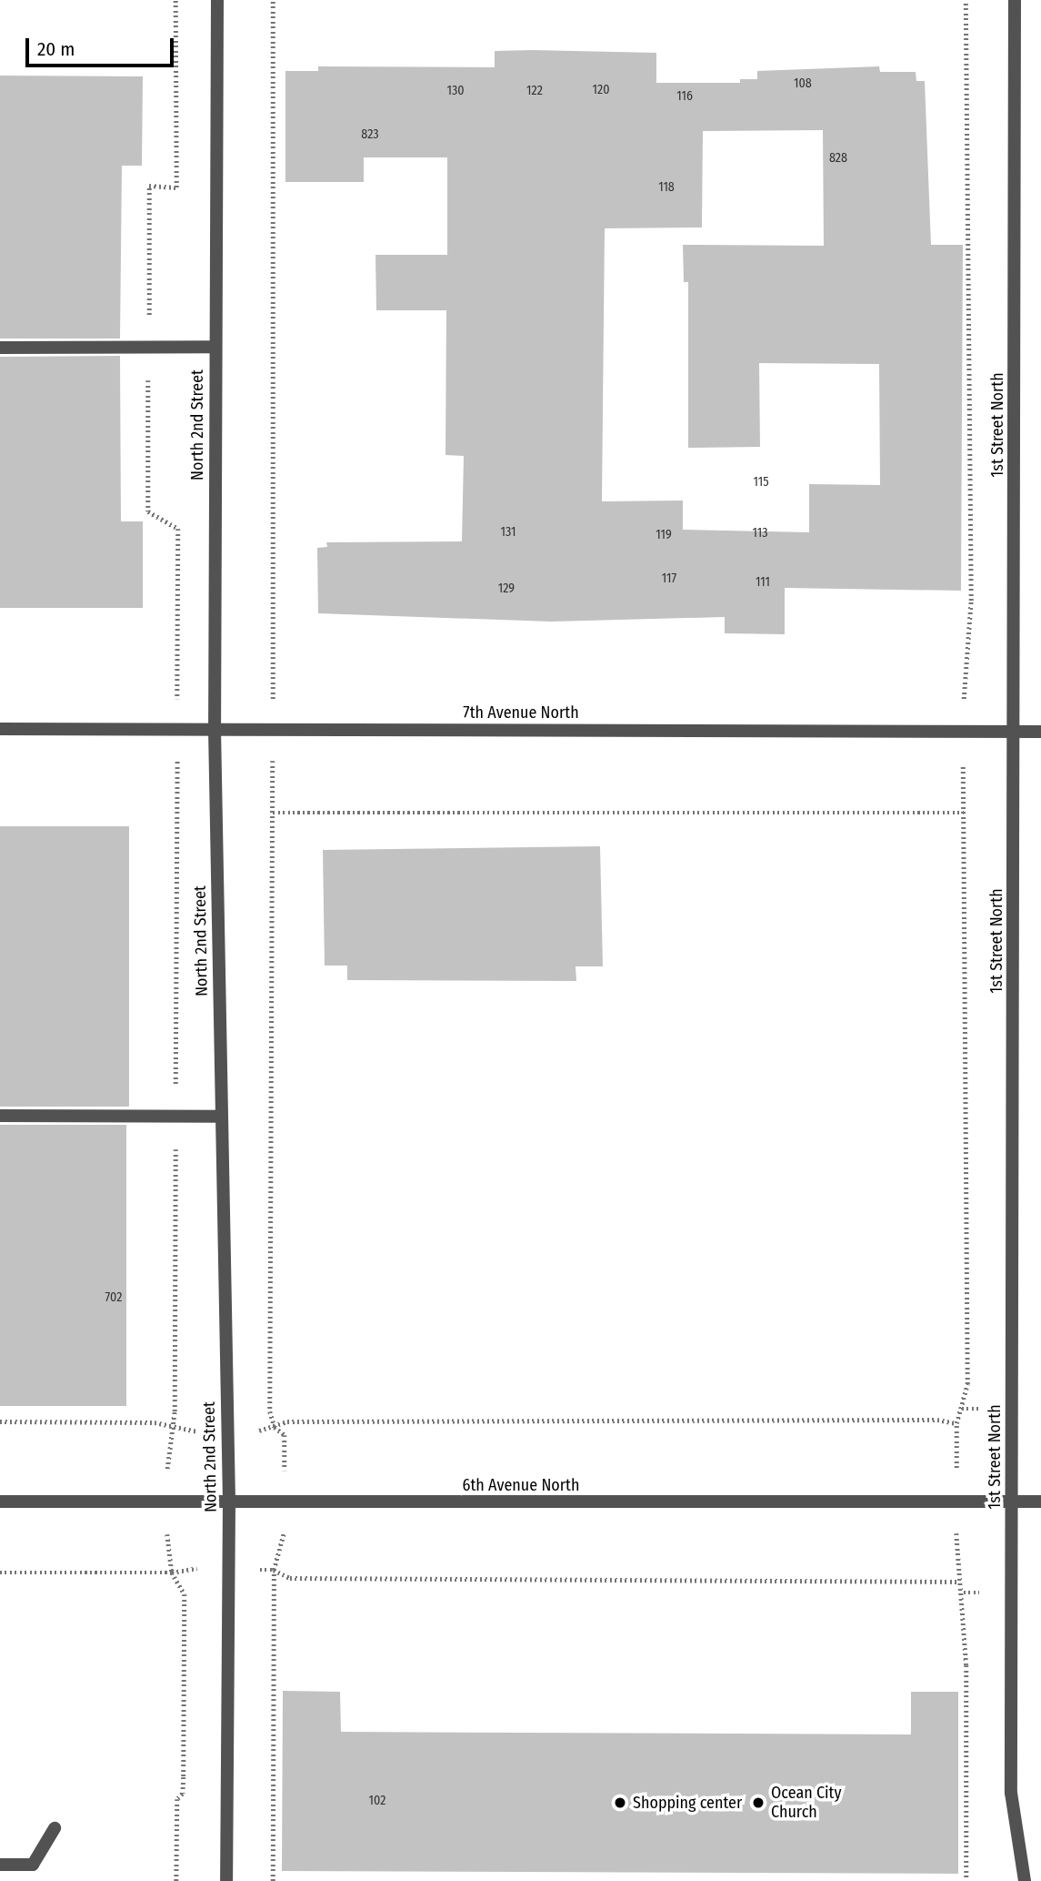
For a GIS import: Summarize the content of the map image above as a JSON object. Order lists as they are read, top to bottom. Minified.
{"streets":{"street":["North 2nd Street","1st Street North","7th Avenue North","6th Avenue North"]},"crossings":[["North 2nd Street","7th Avenue North"],["North 2nd Street","6th Avenue North"],["1st Street North","7th Avenue North"],["1st Street North","6th Avenue North"]],"places":["Shopping center","Ocean City Church"],"house_numbers":["108","120","130","122","116","823","828","118","115","131","113","119","117","111","129","702","102"],"scale_bar":"20 m"}
